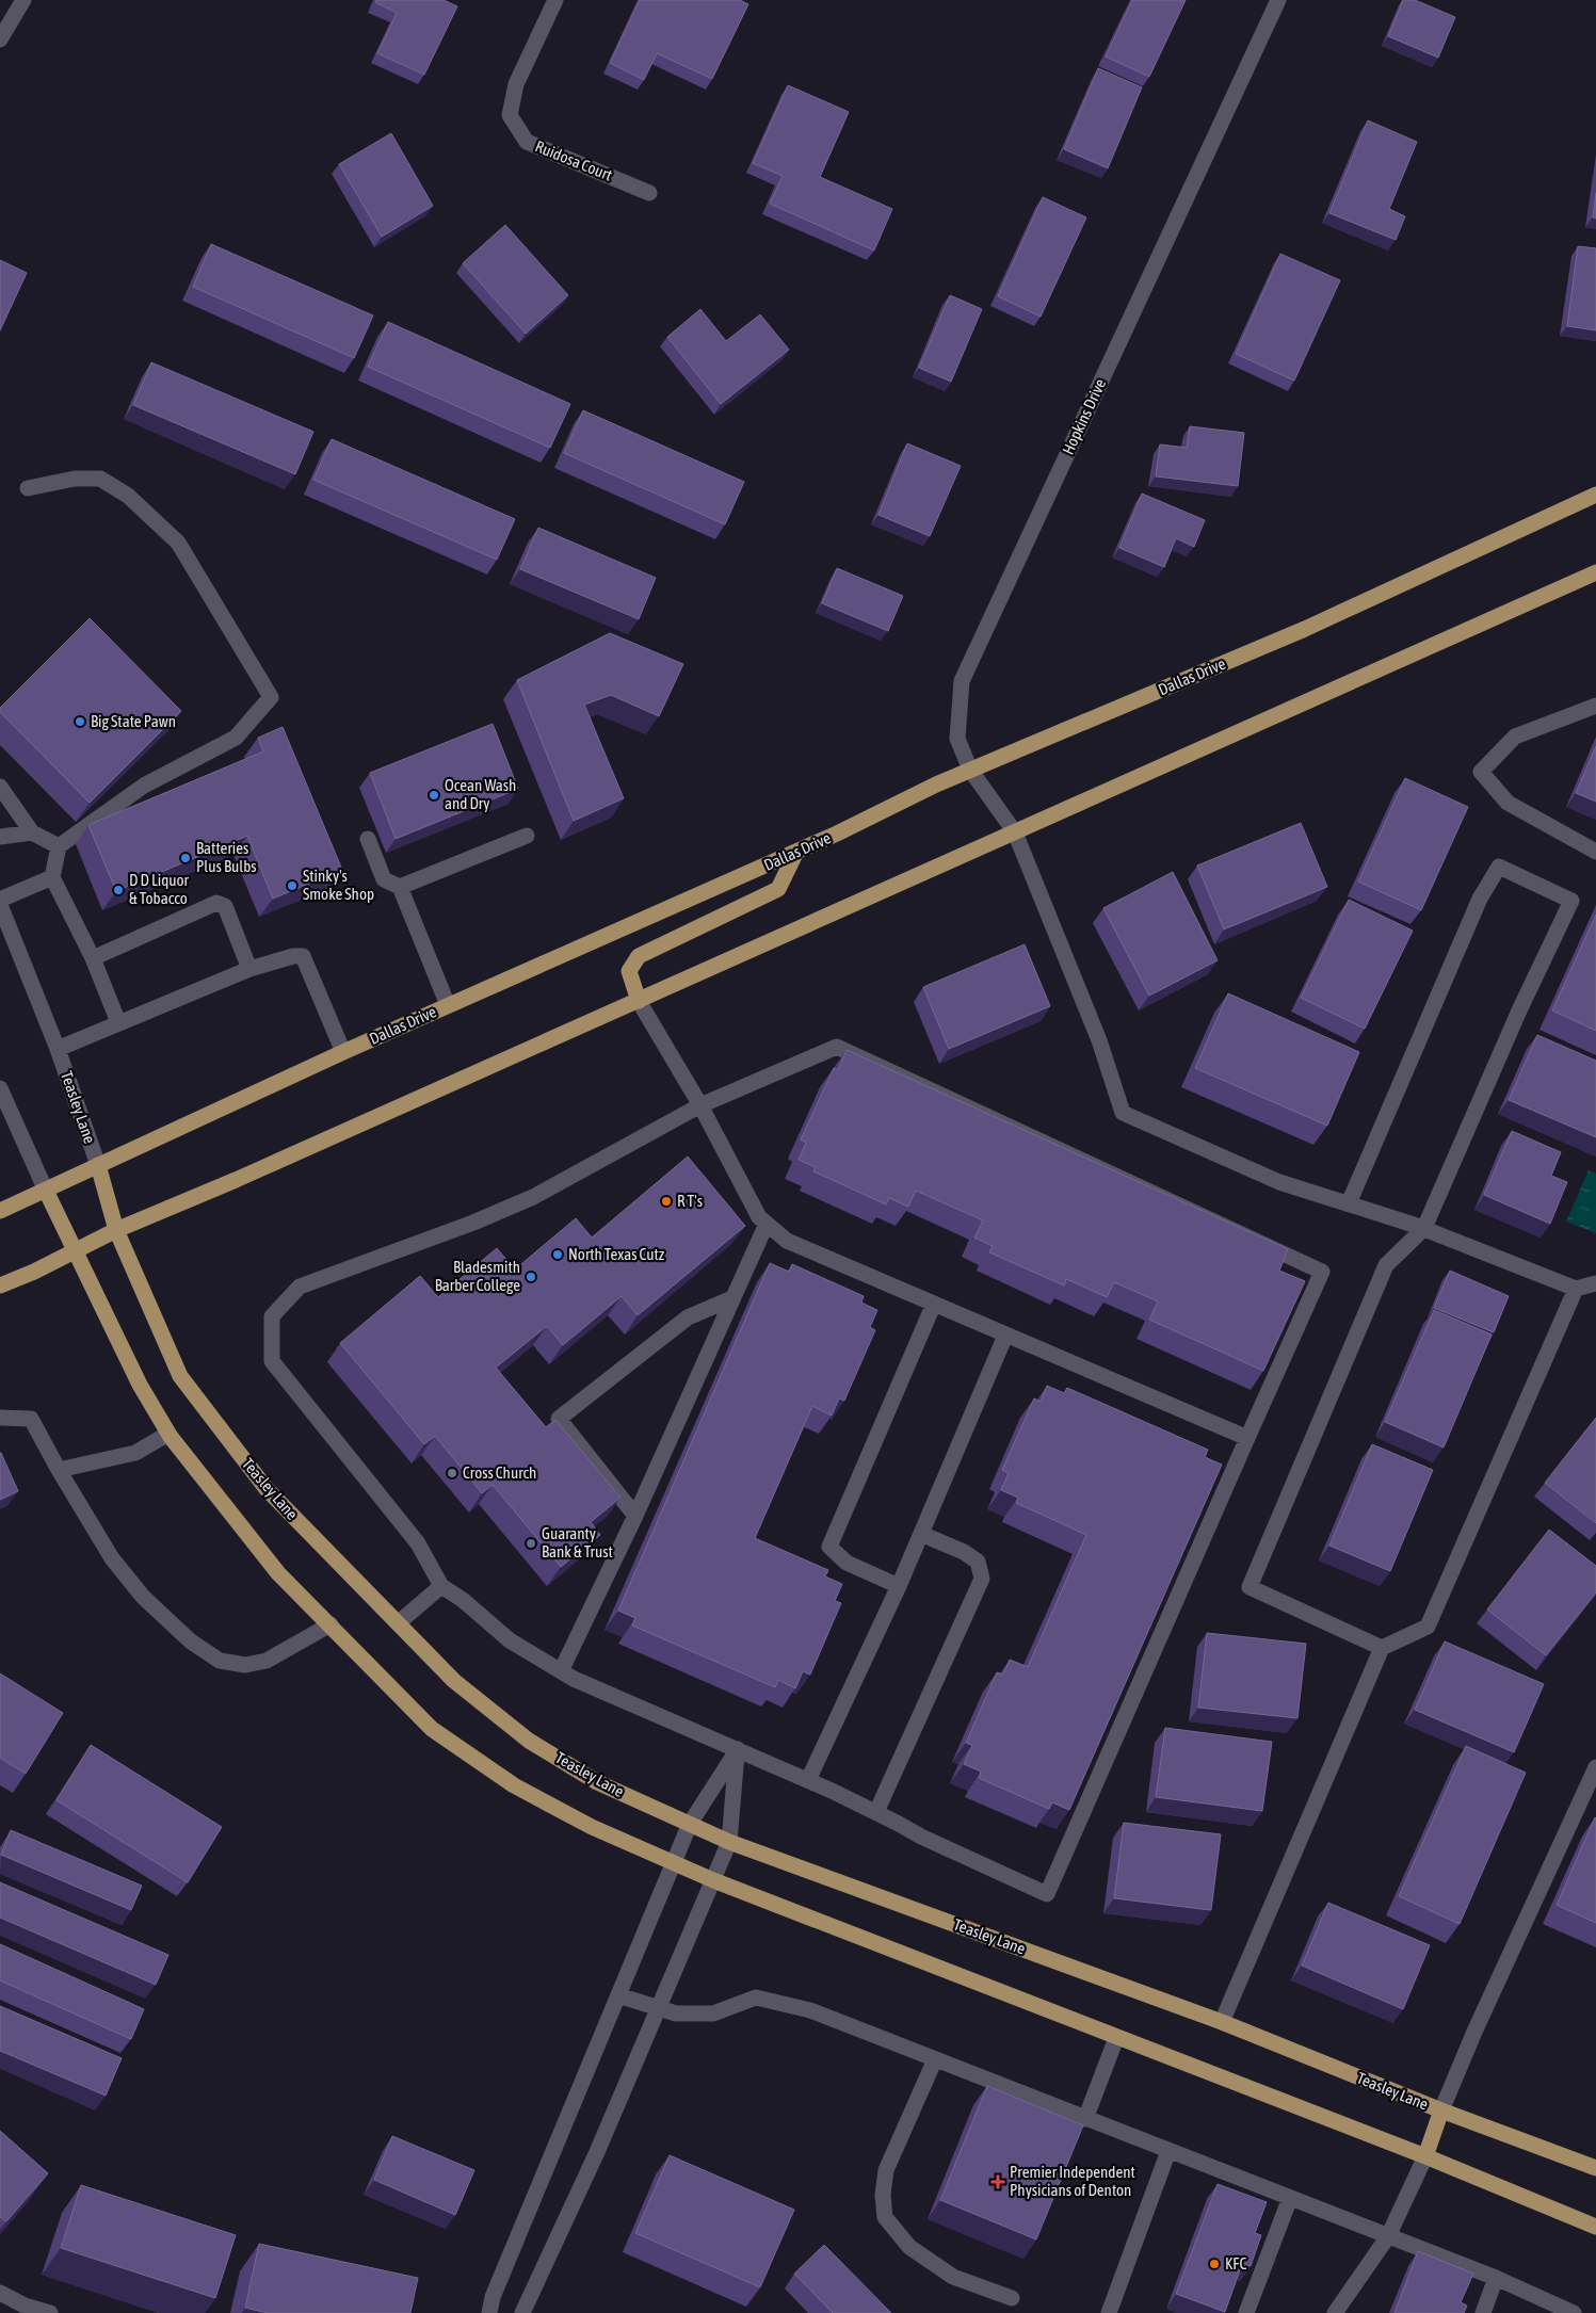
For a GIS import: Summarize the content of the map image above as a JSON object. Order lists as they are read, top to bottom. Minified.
{"streets":{"main road":["Dallas Drive","Teasley Lane"],"street":["Ruidosa Court","Hopkins Drive"]},"crossings":[["Hopkins Drive","Dallas Drive"],["Dallas Drive","Teasley Lane"]],"places":{"other":["Big State Pawn","Ocean Wash and Dry","Batteries Plus Bulbs","Stinky's Smoke Shop","D D Liquor & Tobacco","R T's","North Texas Cutz","Bladesmith Barber College","Cross Church","Guaranty Bank & Trust","KFC"],"health":["Premier Independent Physicians of Denton"]}}
